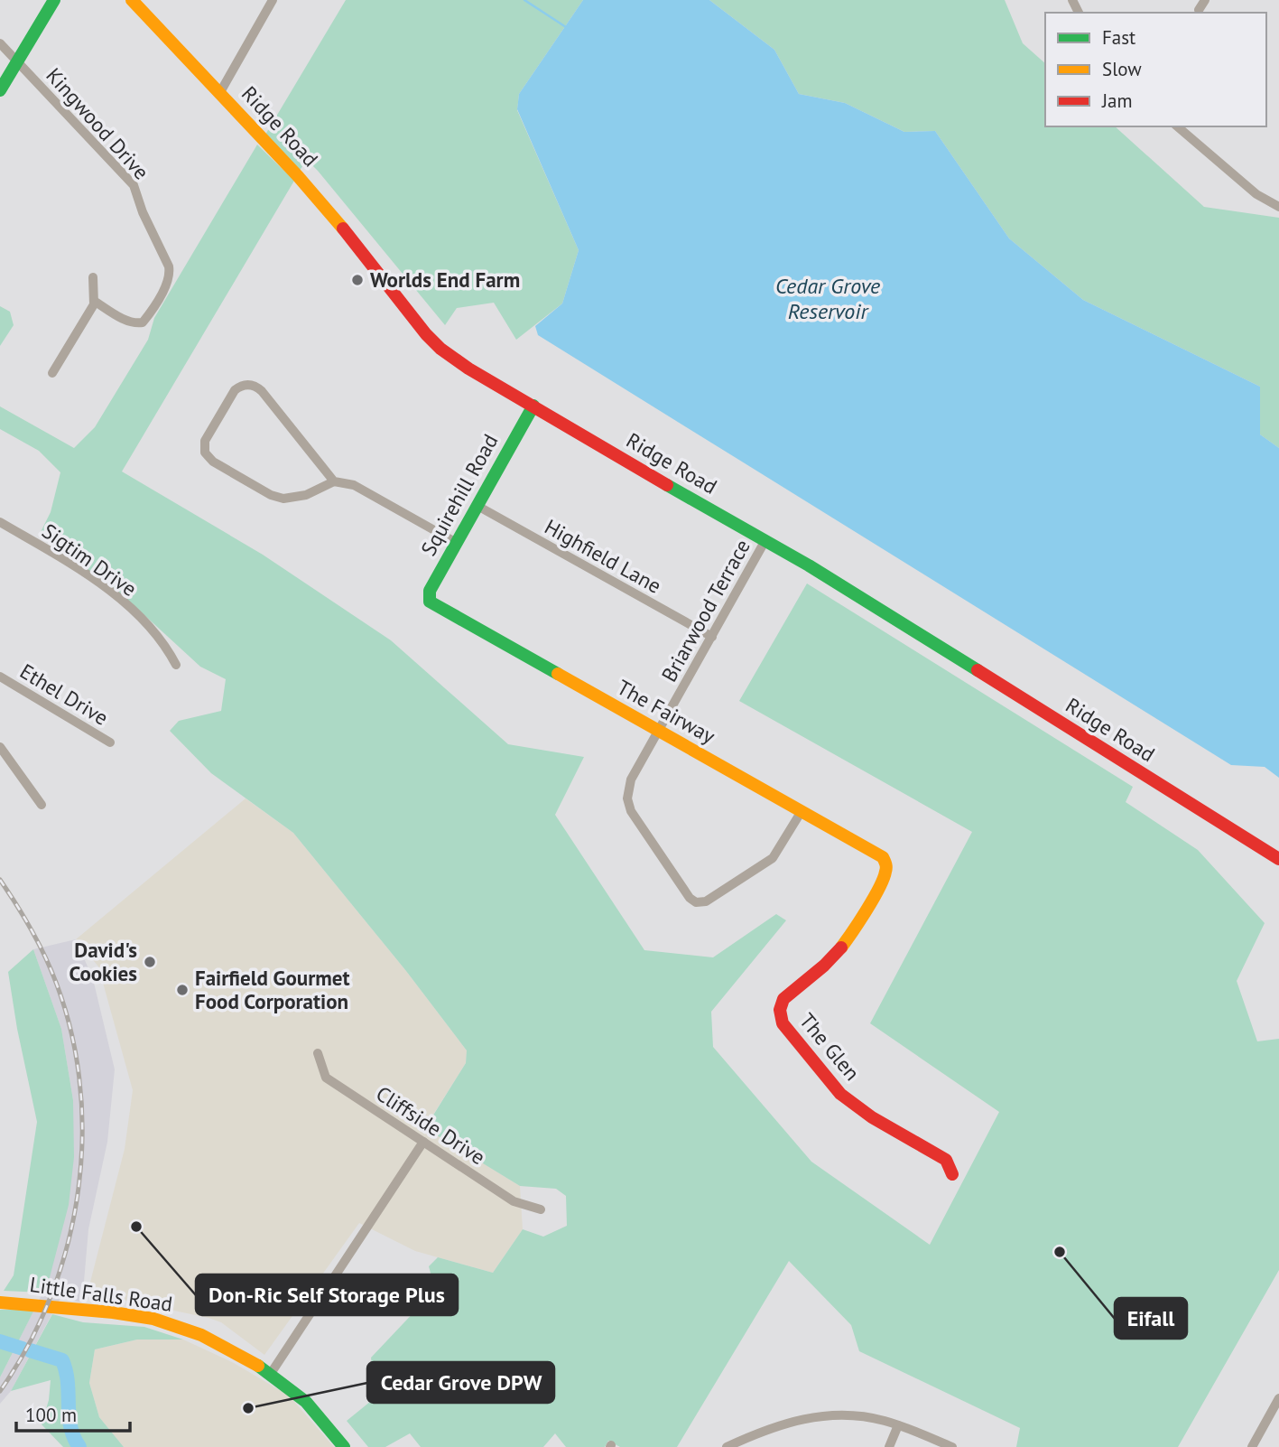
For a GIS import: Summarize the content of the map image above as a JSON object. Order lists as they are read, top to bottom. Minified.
{"streets":{"street":["Kingwood Drive","Ridge Road","Squirehill Road","Highfield Lane","Sigtim Drive","Briarwood Terrace","Ethel Drive","The Fairway","The Glen","Cliffside Drive","Little Falls Road"]},"crossings":[["Ridge Road","Squirehill Road"],["Ridge Road","Briarwood Terrace"],["Squirehill Road","Highfield Lane"],["Squirehill Road","The Fairway"],["Highfield Lane","Briarwood Terrace"],["Briarwood Terrace","The Fairway"],["The Fairway","The Glen"]],"water":["Cedar Grove Reservoir"],"places":["Worlds End Farm","David's Cookies","Fairfield Gourmet Food Corporation","Don-Ric Self Storage Plus","Eifall","Cedar Grove DPW"],"legend":["Fast","Slow","Jam"],"scale_bar":"100 m"}
